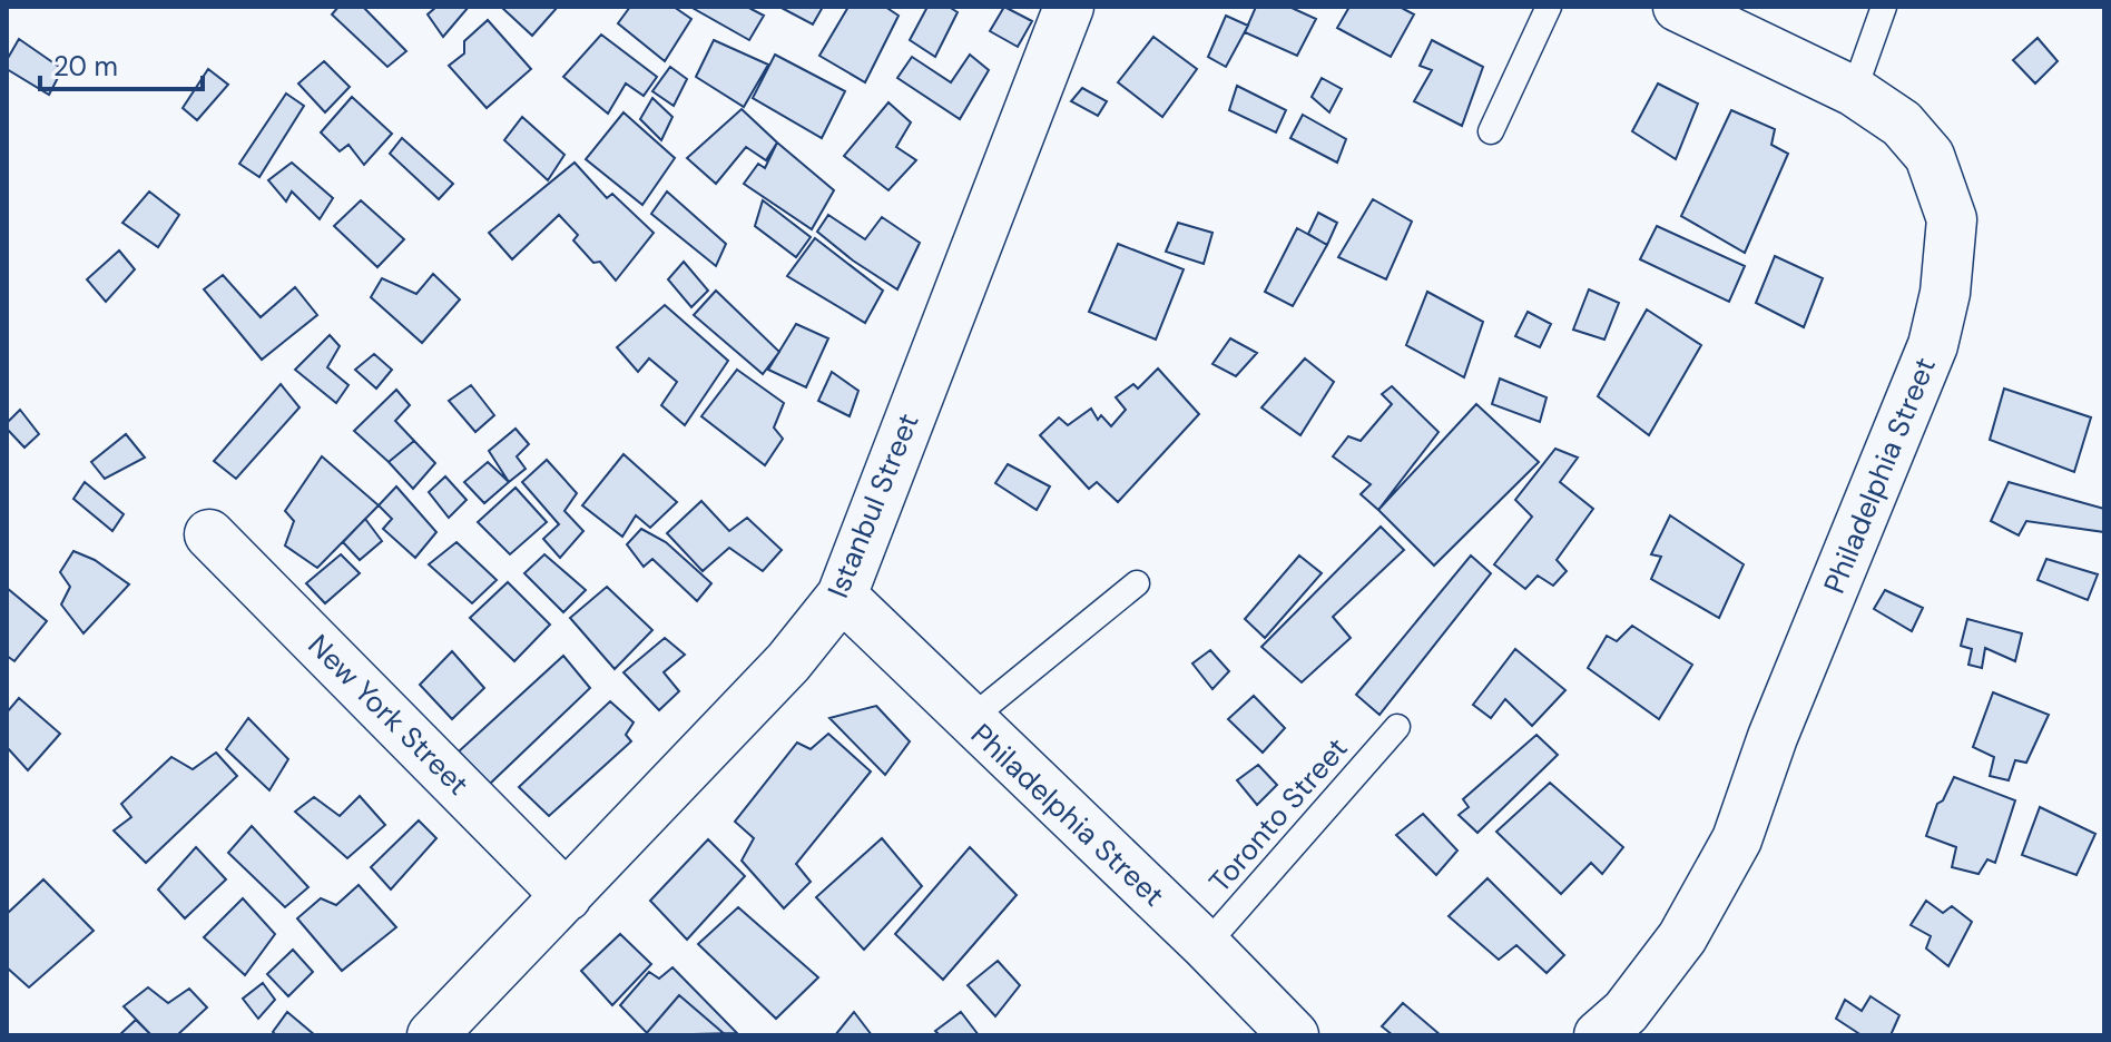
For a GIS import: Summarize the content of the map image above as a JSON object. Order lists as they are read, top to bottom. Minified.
{"streets":{"street":["Philadelphia Street","Istanbul Street","New York Street"],"lane":["Toronto Street"]},"crossings":[["Philadelphia Street","Istanbul Street"],["Philadelphia Street","Toronto Street"],["Istanbul Street","New York Street"]],"scale_bar":"20 m"}
